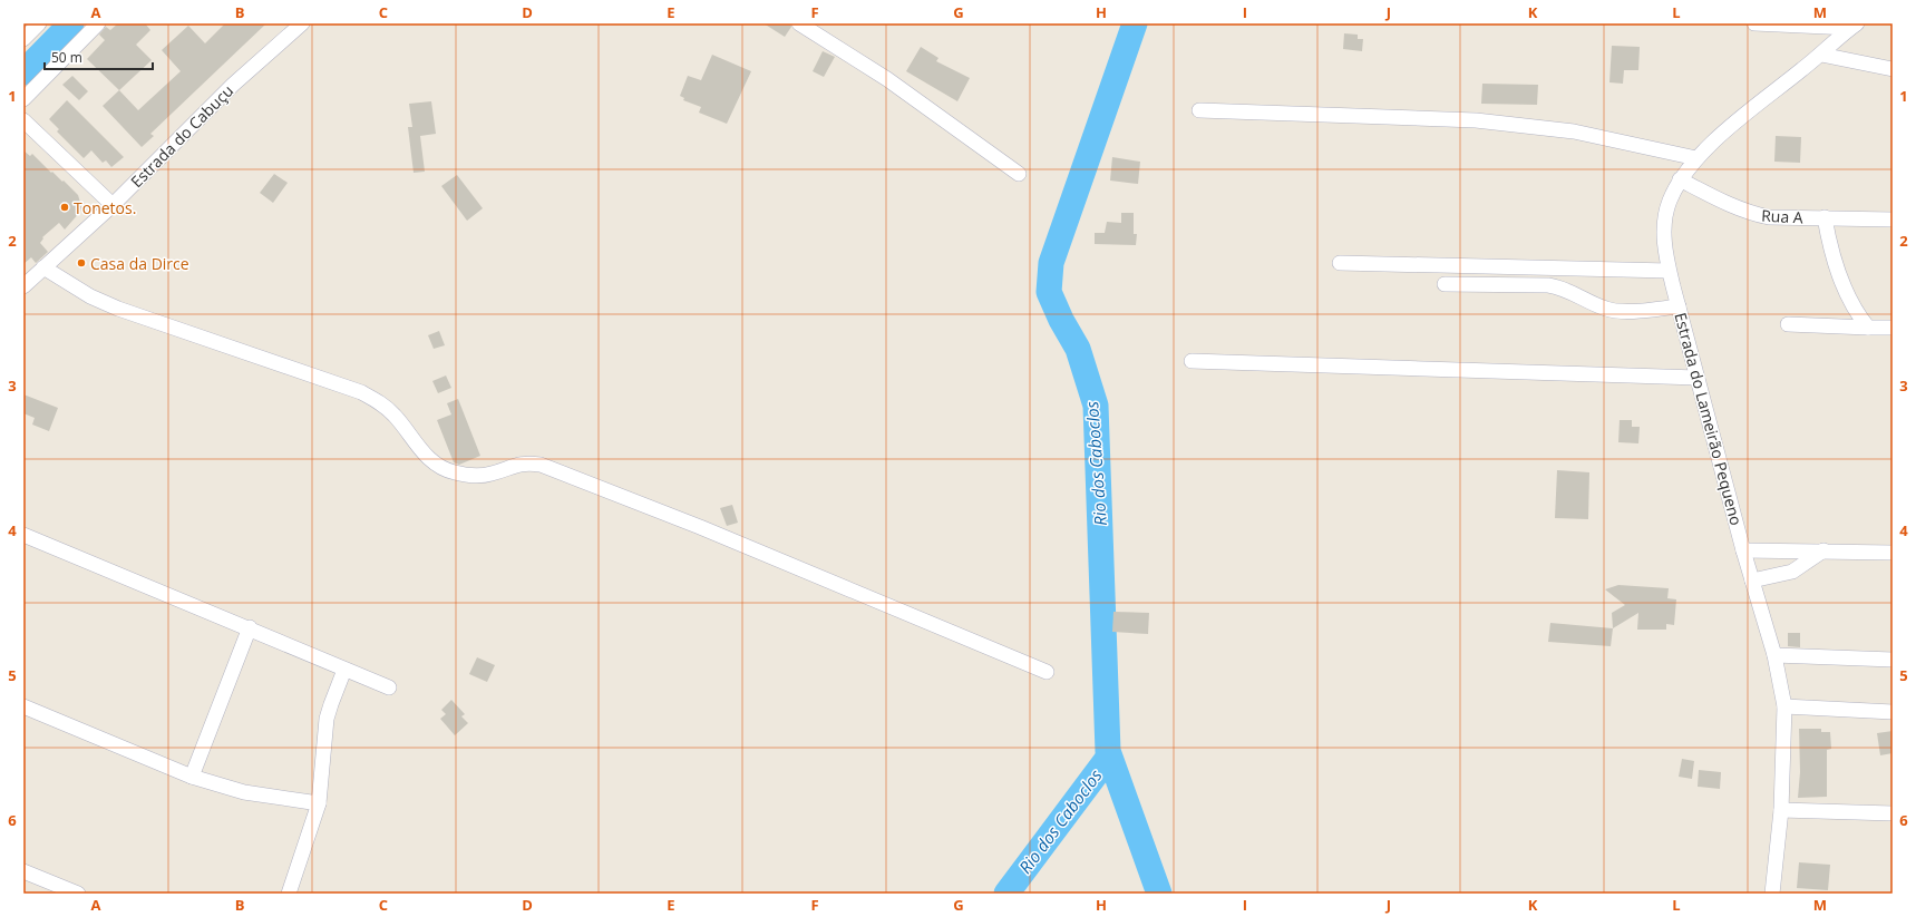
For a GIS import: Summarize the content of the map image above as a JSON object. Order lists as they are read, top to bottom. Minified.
{"streets":{"street":["Estrada do Cabuçu","Rua A","Estrada do Lameirão Pequeno"]},"crossings":[["Rua A","Estrada do Lameirão Pequeno"]],"water":["Rio dos Caboclos"],"places":["Tonetos.","Casa da Dirce"],"scale_bar":"50 m","grid":{"columns":["A","B","C","D","E","F","G","H","I","J","K","L","M"],"rows":["1","2","3","4","5","6"]}}
